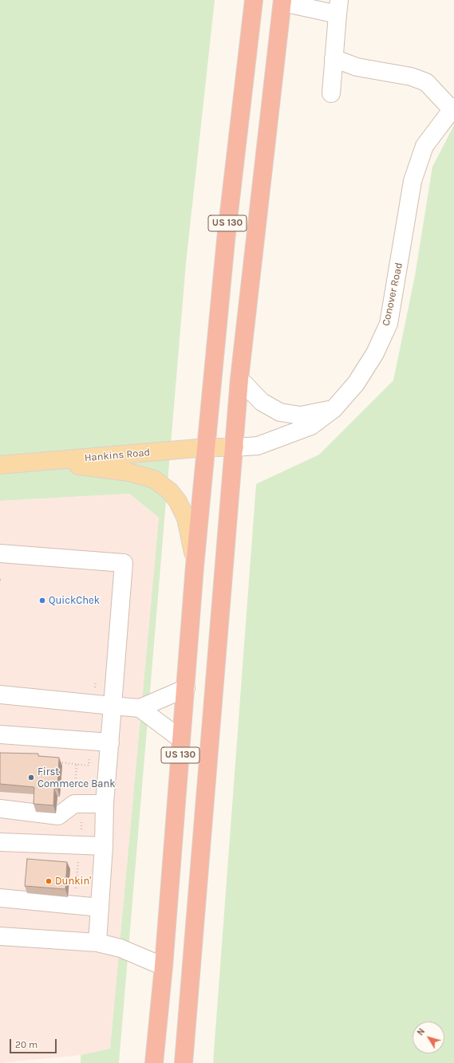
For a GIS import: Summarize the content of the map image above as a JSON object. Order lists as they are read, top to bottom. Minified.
{"streets":{"highway":["US 130"],"main road":["Hankins Road"],"street":["Conover Road"]},"crossings":[["US 130","Conover Road"],["US 130","Hankins Road"],["Conover Road","Hankins Road"]],"places":["QuickChek","First Commerce Bank","Dunkin'"],"scale_bar":"20 m","north":"top left"}
